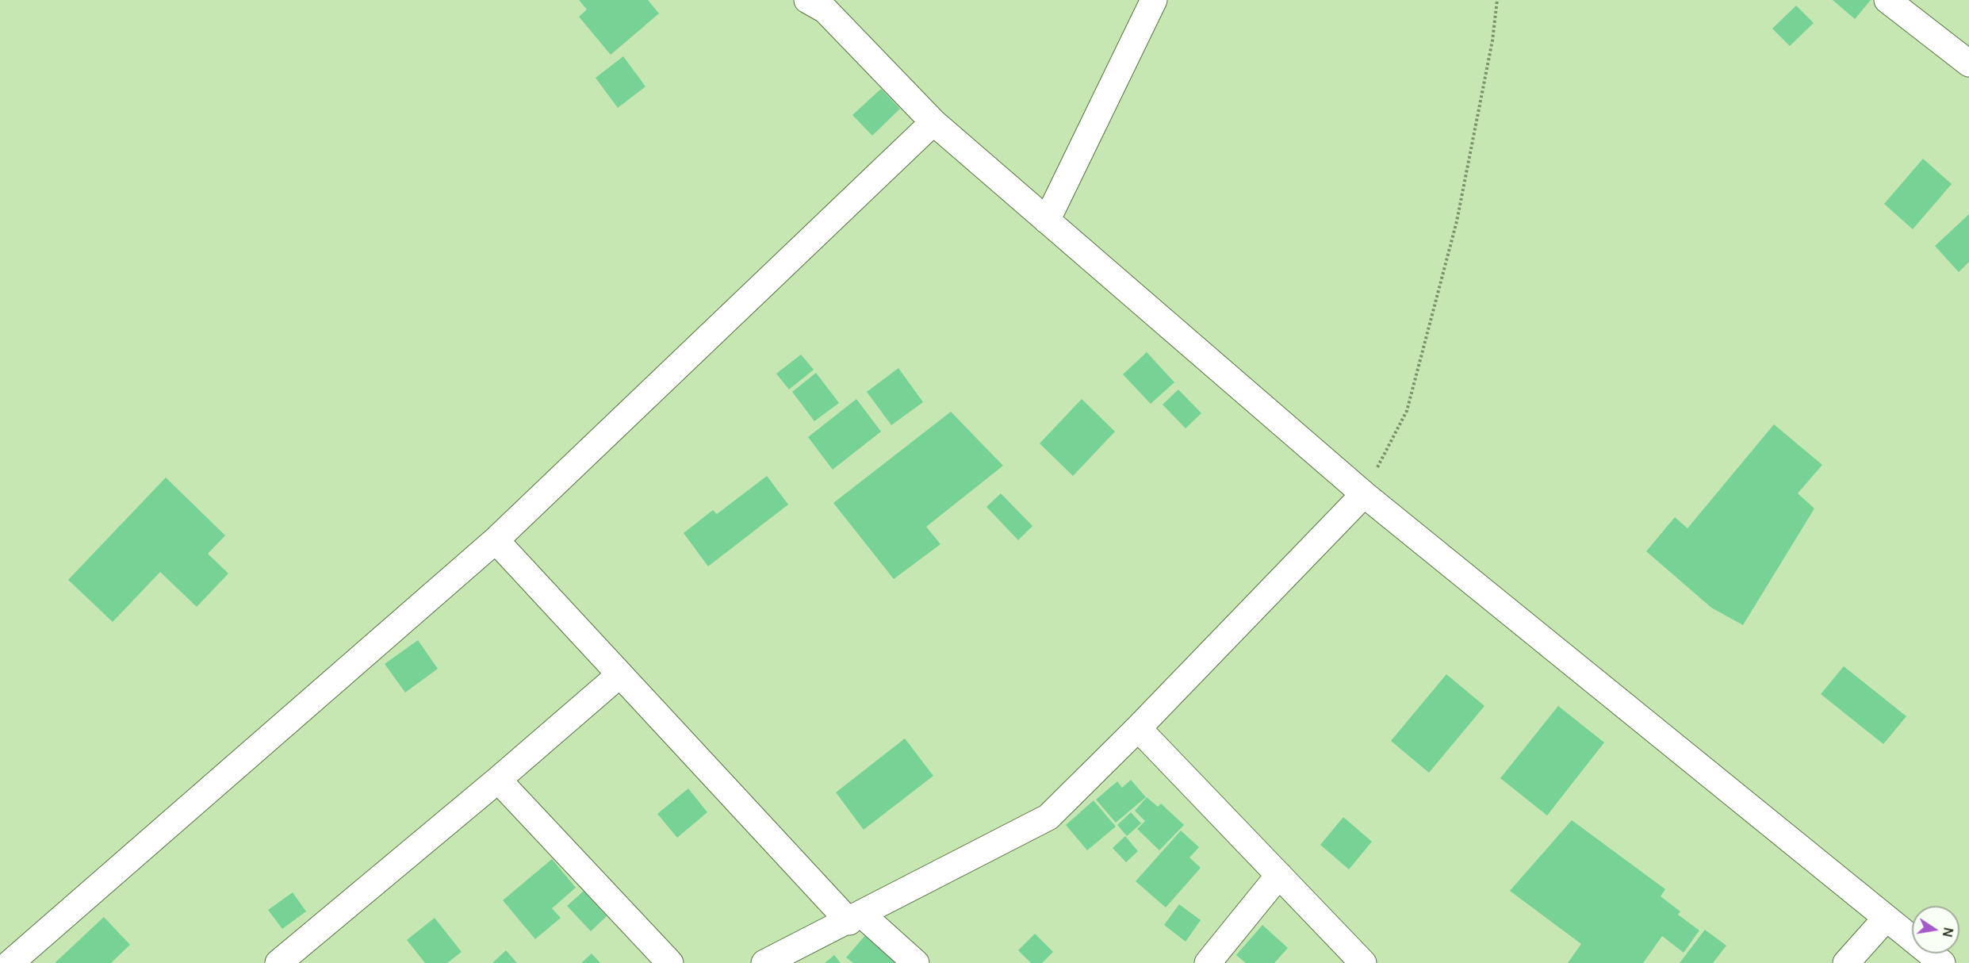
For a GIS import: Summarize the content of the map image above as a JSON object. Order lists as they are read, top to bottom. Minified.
{"north":"right"}
